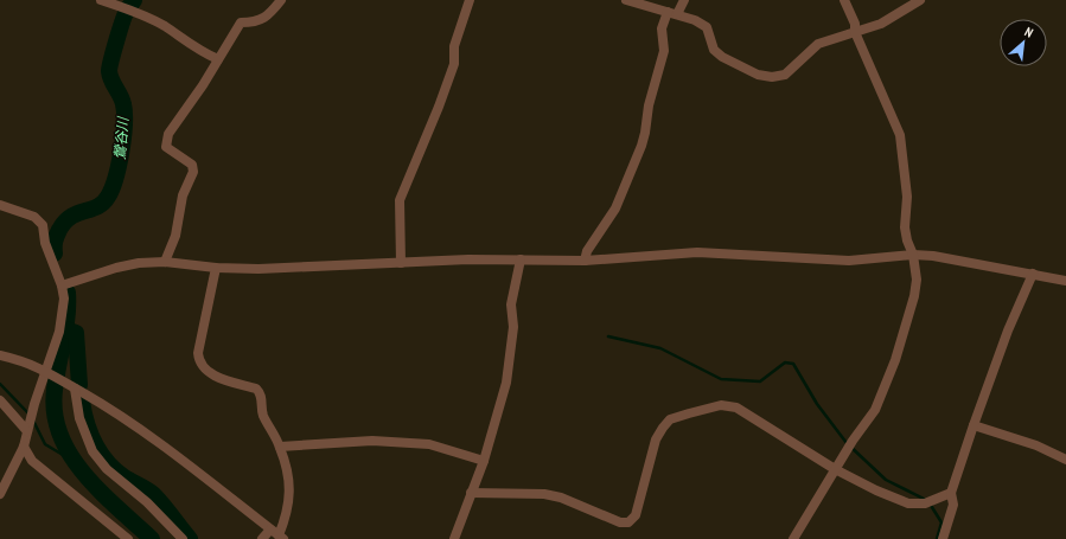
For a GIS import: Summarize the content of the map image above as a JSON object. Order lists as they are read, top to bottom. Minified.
{"water":["鶯谷川"],"north":"top right"}
